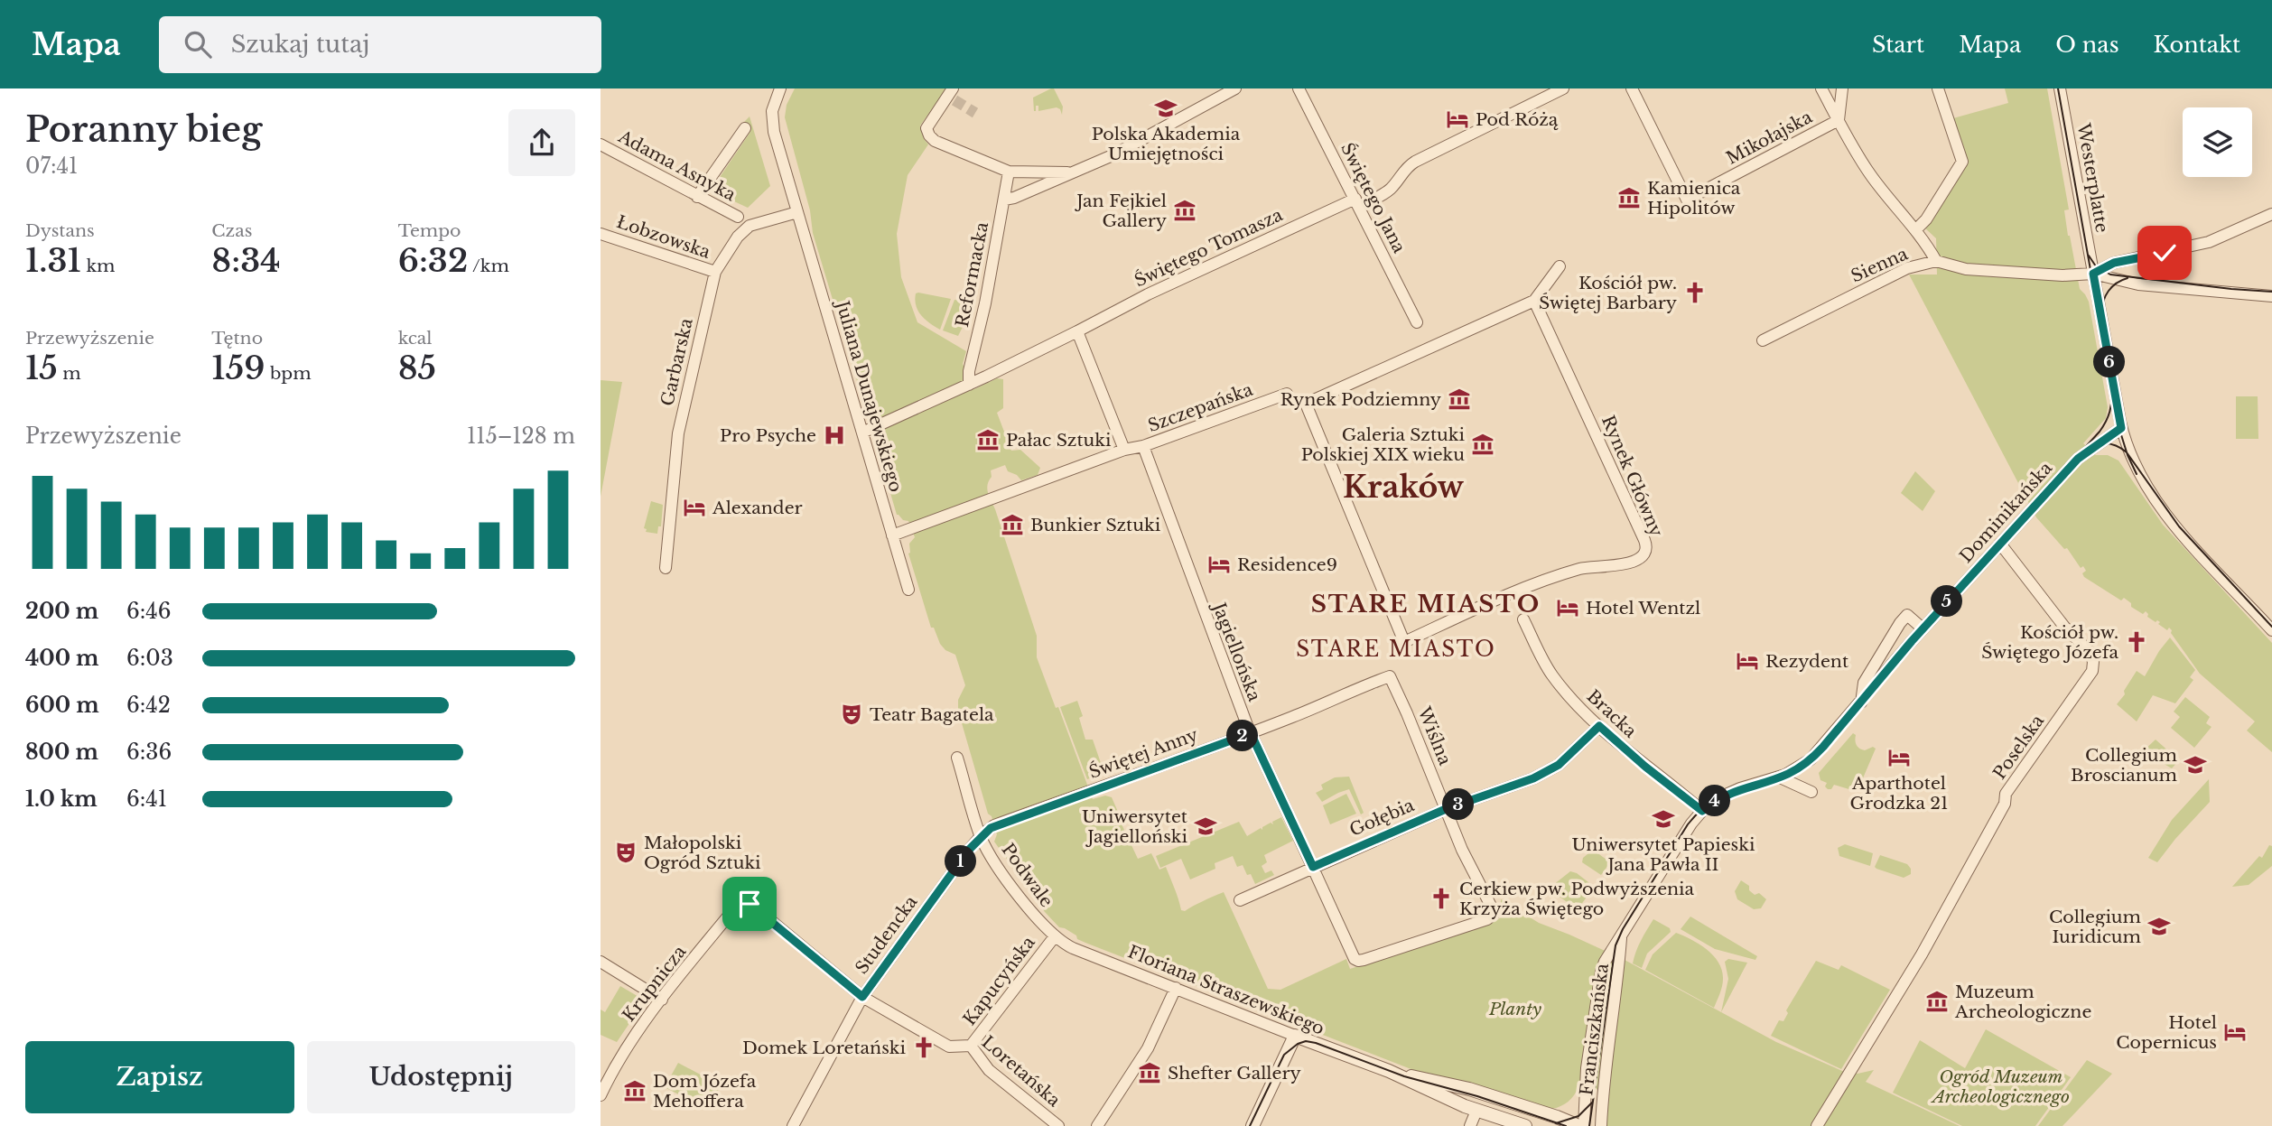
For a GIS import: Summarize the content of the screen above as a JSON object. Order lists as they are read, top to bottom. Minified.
{"streets":{"street":["Mikołajska","Adama Asnyka","Westerplatte","Świętego Jana","Łobzowska","Świętego Tomasza","Sienna","Reformacka","Garbarska","Juliana Dunajewskiego","Szczepańska","Rynek Główny","Dominikańska","Jagiellońska","Bracka","Wiślna","Poselska","Świętej Anny","Gołębia","Podwale","Studencka","Kapucyńska","Krupnicza","Floriana Straszewskiego","Franciszkańska","Loretańska"]},"crossings":[["Westerplatte","Sienna"],["Westerplatte","Dominikańska"],["Świętego Jana","Świętego Tomasza"],["Łobzowska","Garbarska"],["Świętego Tomasza","Reformacka"],["Garbarska","Juliana Dunajewskiego"],["Juliana Dunajewskiego","Szczepańska"],["Szczepańska","Jagiellońska"],["Dominikańska","Poselska"],["Dominikańska","Franciszkańska"],["Jagiellońska","Wiślna"],["Jagiellońska","Świętej Anny"],["Jagiellońska","Gołębia"],["Bracka","Gołębia"],["Bracka","Franciszkańska"],["Wiślna","Świętej Anny"],["Wiślna","Gołębia"],["Świętej Anny","Podwale"],["Świętej Anny","Studencka"],["Podwale","Studencka"],["Podwale","Kapucyńska"],["Podwale","Floriana Straszewskiego"],["Studencka","Loretańska"],["Kapucyńska","Floriana Straszewskiego"],["Kapucyńska","Loretańska"],["Krupnicza","Loretańska"]],"districts":["Kraków","STARE MIASTO","STARE MIASTO"],"parks":["Planty","Ogród Muzeum Archeologicznego"],"places":{"school or university":["Polska Akademia Umiejętności","Collegium Broscianum","Uniwersytet Papieski Jana Pawła II","Uniwersytet Jagielloński","Collegium Iuridicum"],"hotel":["Pod Różą","Alexander","Residence9","Hotel Wentzl","Rezydent","Aparthotel Grodzka 21","Hotel Copernicus"],"museum":["Kamienica Hipolitów","Jan Fejkiel Gallery","Rynek Podziemny","Pałac Sztuki","Galeria Sztuki Polskiej XIX wieku","Bunkier Sztuki","Muzeum Archeologiczne","Shefter Gallery","Dom Józefa Mehoffera"],"church":["Kościół pw. Świętej Barbary","Kościół pw. Świętego Józefa","Cerkiew pw. Podwyższenia Krzyża Świętego","Domek Loretański"],"hospital":["Pro Psyche"],"theatre":["Teatr Bagatela","Małopolski Ogród Sztuki"]},"page":{"header":"Mapa","search":"Szukaj tutaj","nav":["Start","Mapa","O nas","Kontakt"],"heading":["Poranny bieg","07:41"],"stats":[["Dystans","1.31 km"],["Czas","8:34"],["Tempo","6:32 /km"],["Przewyższenie","15 m"],["Tętno","159 bpm"],["kcal","85"]],"pins":["6","5","2","4","3","1"],"chart":["Przewyższenie","115–128 m"],"list":[{"name":"200 m","note":"6:46"},{"name":"400 m","note":"6:03"},{"name":"600 m","note":"6:42"},{"name":"800 m","note":"6:36"},{"name":"1.0 km","note":"6:41"}],"buttons":["Zapisz","Udostępnij"]}}
